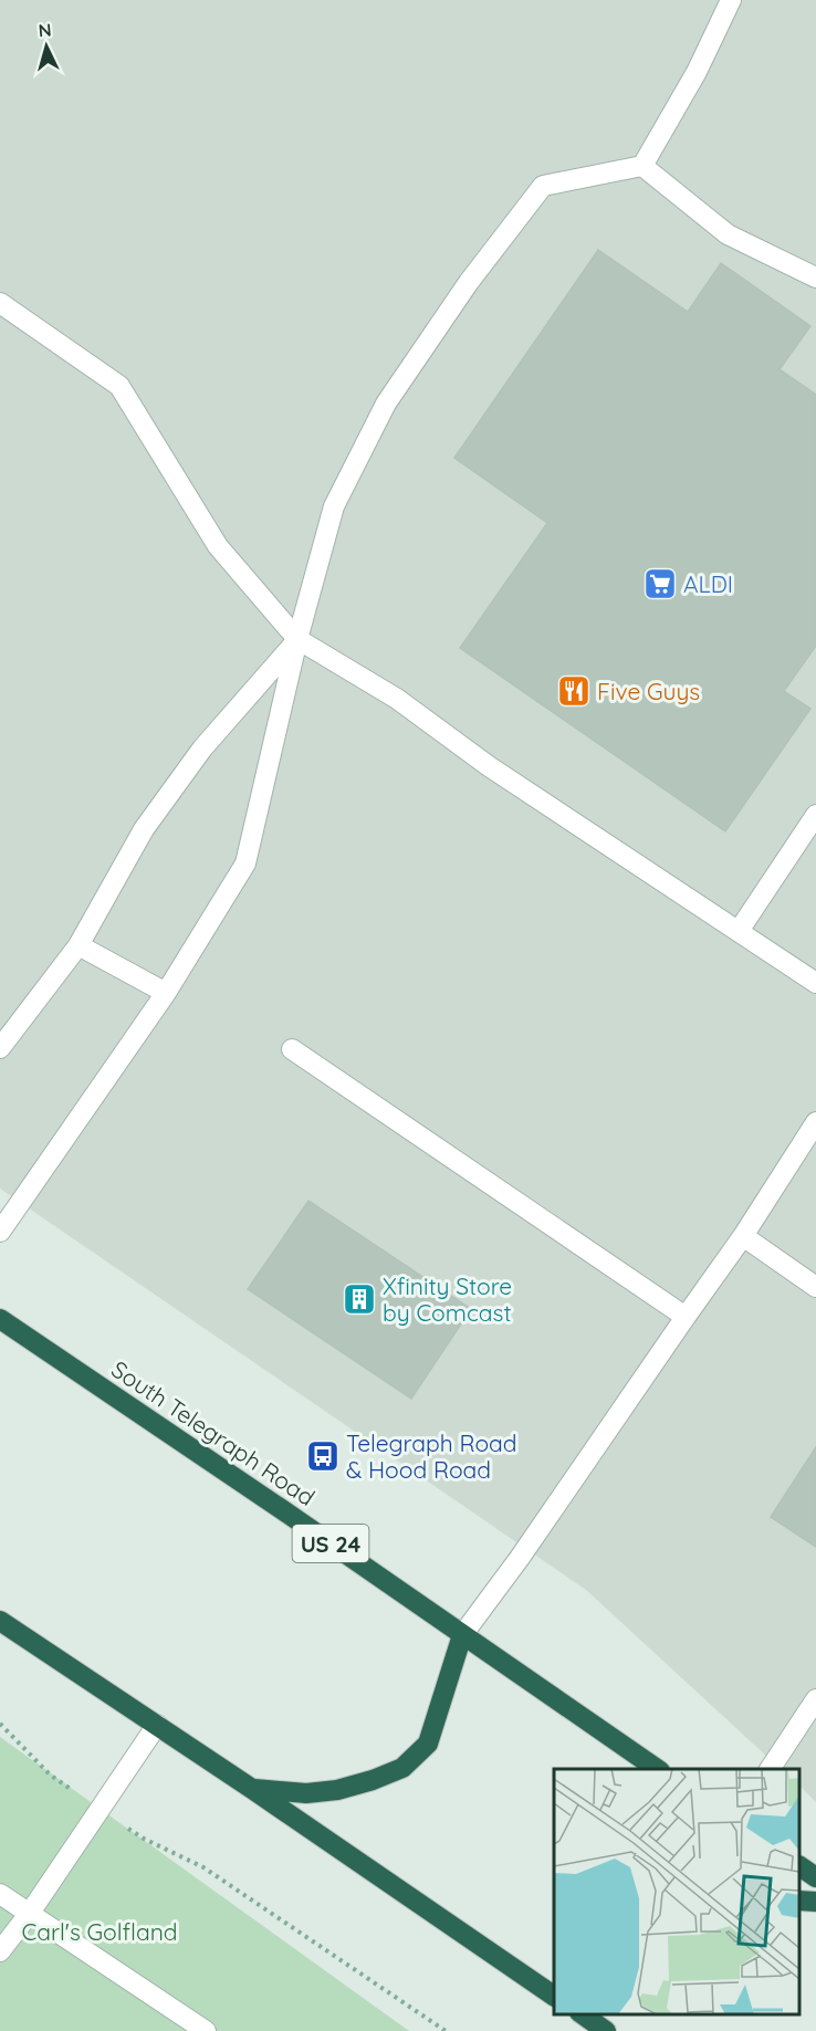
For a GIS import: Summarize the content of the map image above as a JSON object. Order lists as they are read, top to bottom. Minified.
{"streets":{"highway":["South Telegraph Road","US 24"]},"parks":["Carl's Golfland"],"places":{"supermarket":["ALDI"],"restaurant":["Five Guys"],"building":["Xfinity Store by Comcast"],"bus stop":["Telegraph Road & Hood Road"]},"north":"top"}
